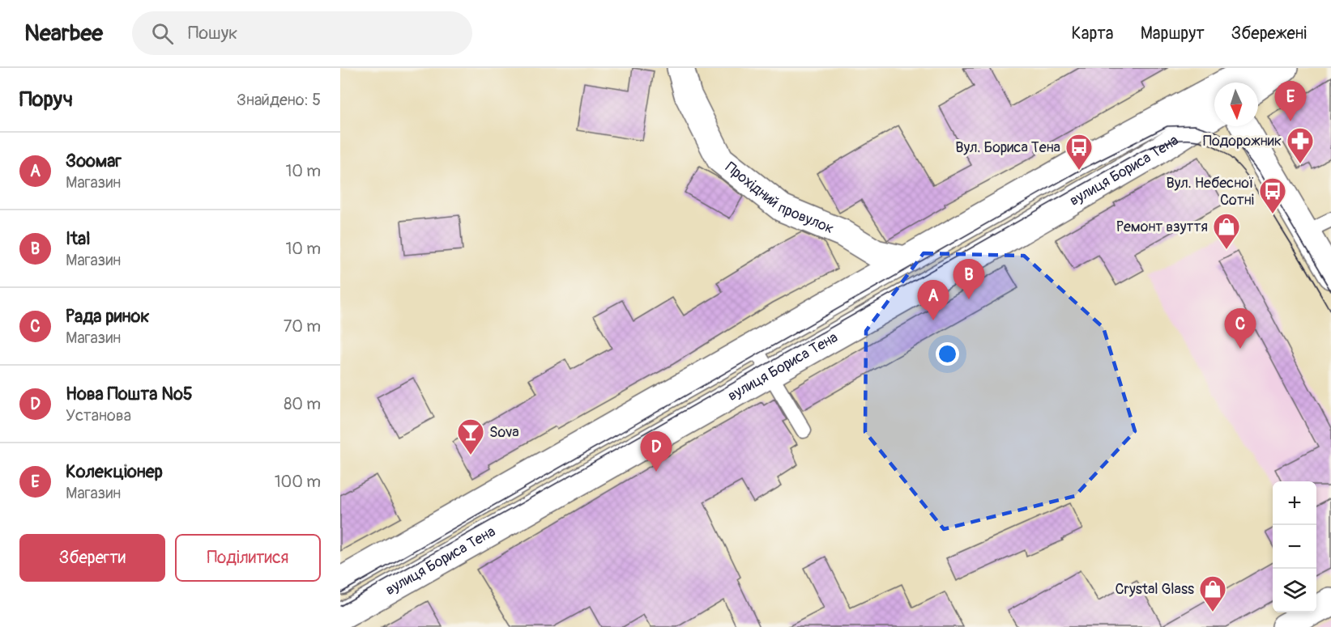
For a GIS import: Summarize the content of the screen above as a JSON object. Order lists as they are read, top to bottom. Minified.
{"streets":{"street":["вулиця Бориса Тена","Прохідний провулок"]},"crossings":[["вулиця Бориса Тена","Прохідний провулок"]],"places":{"pharmacy":["Подорожник"],"bus stop":["Вул. Бориса Тена","Вул. Небесної Сотні"],"shop":["Ремонт взуття","Crystal Glass"],"bar":["Sova"]},"north":"bottom","page":{"header":"Nearbee","search":"Пошук","nav":["Карта","Маршрут","Збережені"],"heading":["Поруч","Знайдено: 5"],"pins":["E","B","A","C","D"],"list":[{"mark":"A","name":"Зоомаг","note":"Магазин","value":"10 m"},{"mark":"B","name":"Ital","note":"Магазин","value":"10 m"},{"mark":"C","name":"Рада ринок","note":"Магазин","value":"70 m"},{"mark":"D","name":"Нова Пошта №5","note":"Установа","value":"80 m"},{"mark":"E","name":"Колекціонер","note":"Магазин","value":"100 m"}],"map_buttons":["+","−"],"buttons":["Зберегти","Поділитися"]}}
